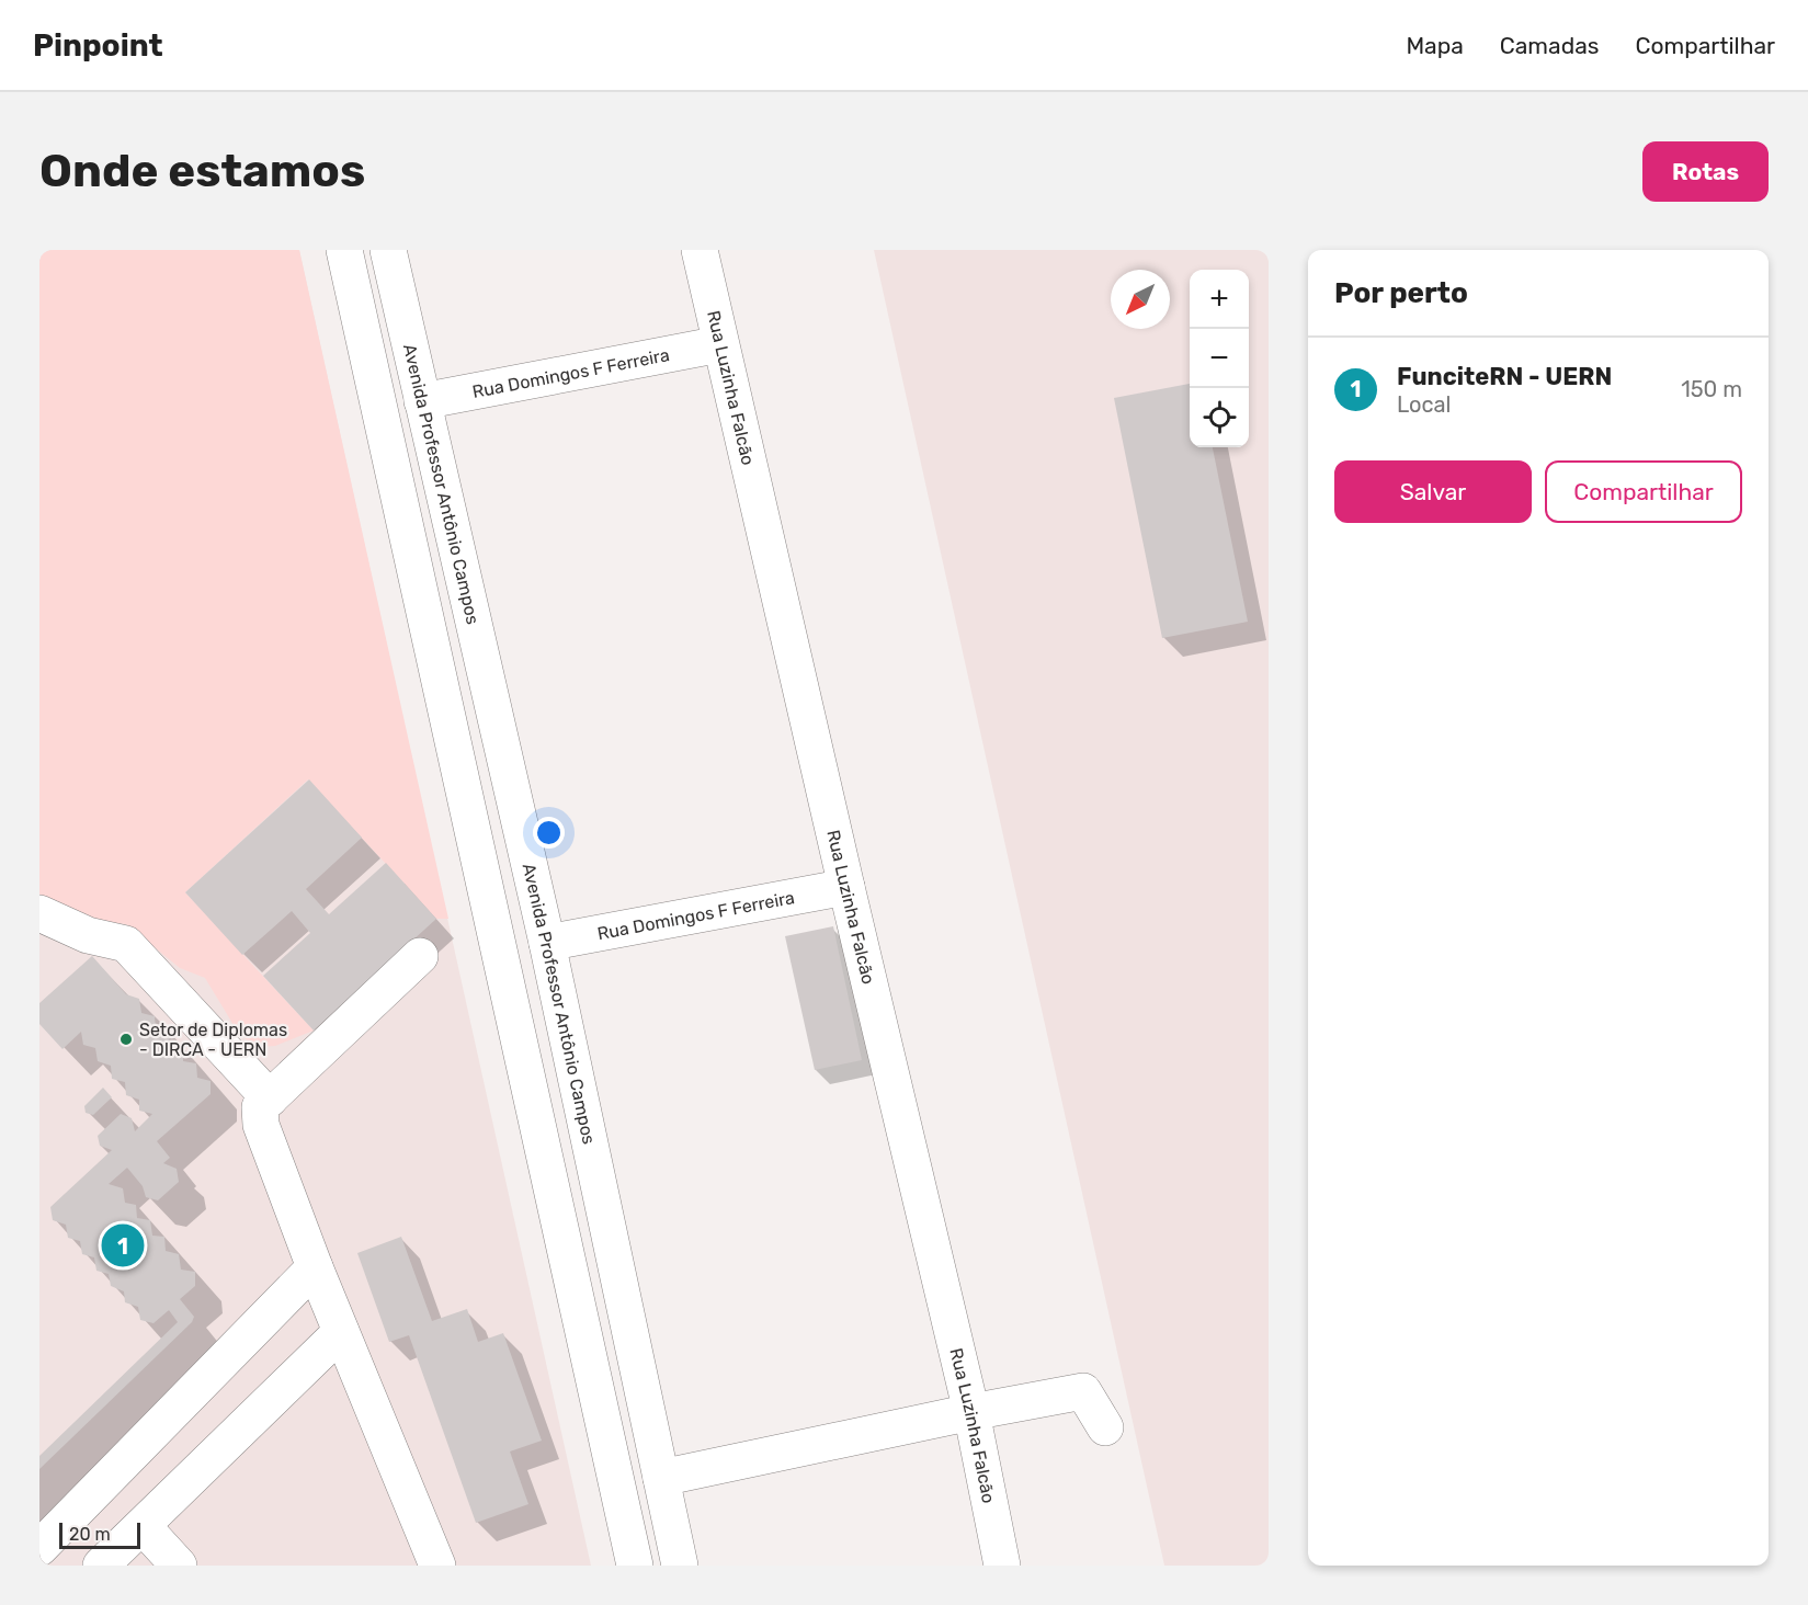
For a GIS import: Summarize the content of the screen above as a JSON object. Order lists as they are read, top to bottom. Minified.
{"streets":{"street":["Rua Domingos F Ferreira","Rua Luzinha Falcão","Avenida Professor Antônio Campos"]},"crossings":[["Rua Domingos F Ferreira","Rua Luzinha Falcão"],["Rua Domingos F Ferreira","Avenida Professor Antônio Campos"]],"places":["Setor de Diplomas - DIRCA - UERN"],"scale_bar":"20 m","north":"bottom left","page":{"header":"Pinpoint","nav":["Mapa","Camadas","Compartilhar"],"buttons":["Rotas",["Salvar","Compartilhar"]],"title":"Onde estamos","heading":"Por perto","map_buttons":["+","−"],"list":[{"mark":"1","name":"FunciteRN - UERN","note":"Local","value":"150 m"}],"pins":"1","scale":"20 m"}}
